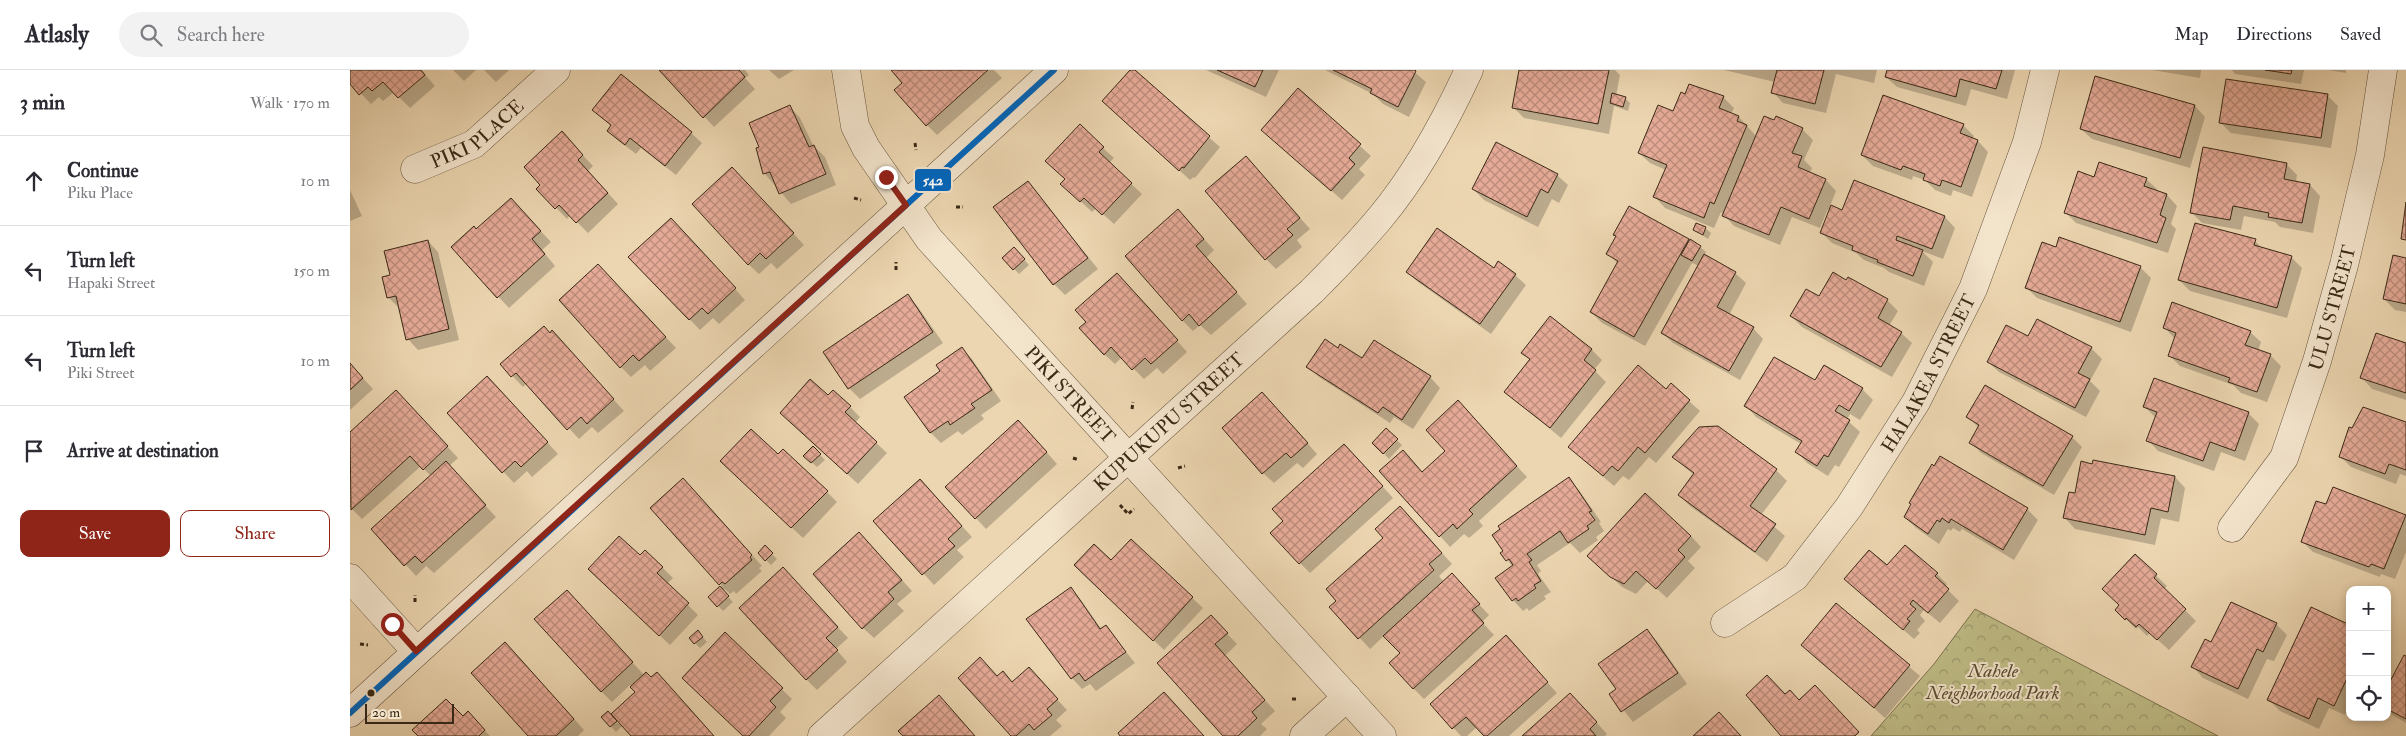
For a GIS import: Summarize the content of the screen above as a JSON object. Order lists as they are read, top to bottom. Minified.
{"streets":{"street":["PIKI PLACE","ULU STREET","HALAKEA STREET","PIKI STREET","KUPUKUPU STREET"]},"crossings":[["PIKI STREET","KUPUKUPU STREET"]],"parks":["Nahele Neighborhood Park"],"lines":["transit line 542"],"scale_bar":"20 m","page":{"header":"Atlasly","search":"Search here","nav":["Map","Directions","Saved"],"heading":["3 min","Walk · 170 m"],"list":[["Continue","Piku Place","10 m"],["Turn left","Hapaki Street","150 m"],["Turn left","Piki Street","10 m"],"Arrive at destination"],"buttons":["Save","Share"],"map_buttons":["+","−"],"scale":"20 m"}}
